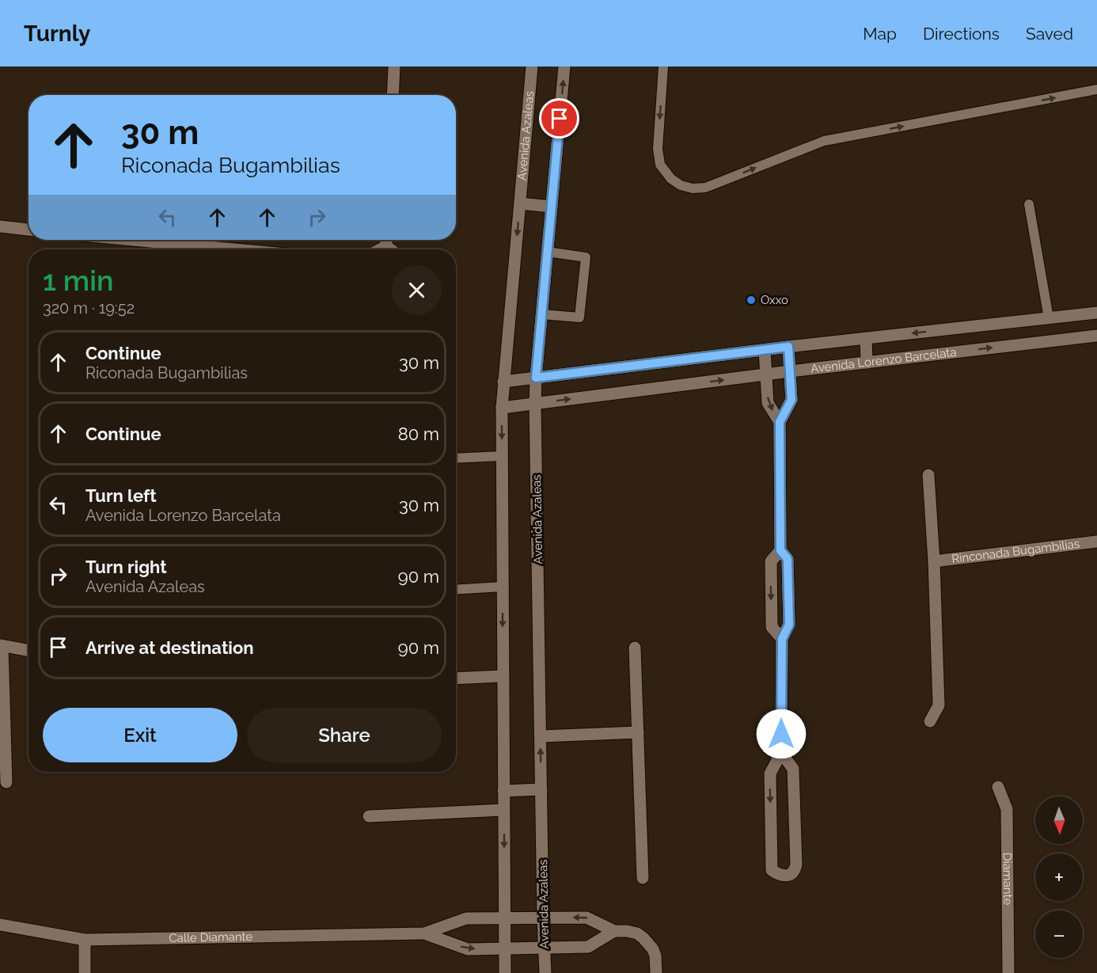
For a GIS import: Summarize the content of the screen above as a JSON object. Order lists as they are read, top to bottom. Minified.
{"streets":{"street":["Avenida Azaleas","Avenida Lorenzo Barcelata","Rinconada Bugambilias","Diamante","Calle Diamante"]},"crossings":[["Avenida Azaleas","Avenida Lorenzo Barcelata"],["Avenida Azaleas","Calle Diamante"]],"places":["Oxxo"],"north":"bottom","page":{"header":"Turnly","nav":["Map","Directions","Saved"],"turn":["30 m","Riconada Bugambilias"],"heading":["1 min","320 m · 19:52"],"list":[{"name":"Continue","note":"Riconada Bugambilias","value":"30 m"},{"name":"Continue","value":"80 m"},{"name":"Turn left","note":"Avenida Lorenzo Barcelata","value":"30 m"},{"name":"Turn right","note":"Avenida Azaleas","value":"90 m"},{"name":"Arrive at destination","value":"90 m"}],"buttons":["Exit","Share"],"map_buttons":["+","−"]}}
